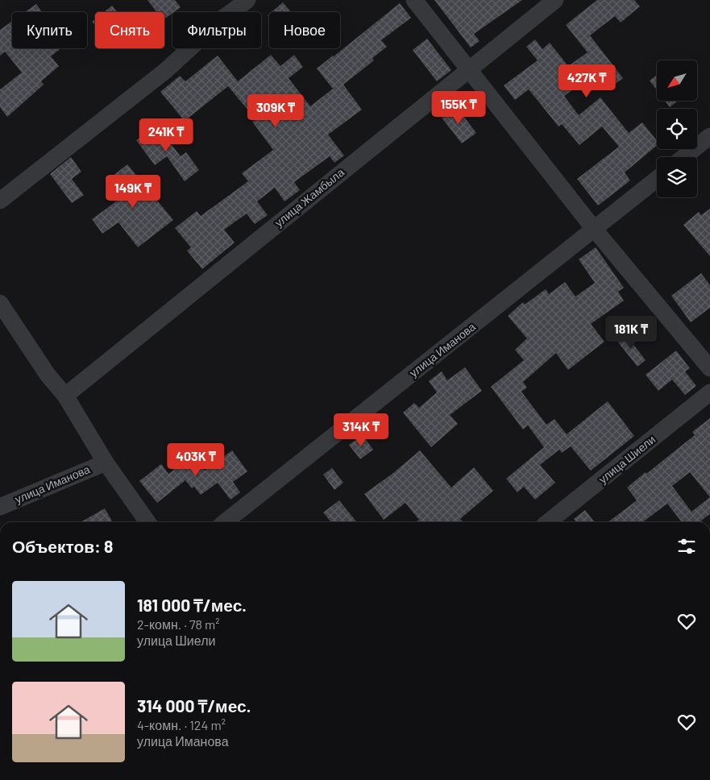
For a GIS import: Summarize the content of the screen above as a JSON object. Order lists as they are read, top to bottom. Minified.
{"streets":{"street":["улица Жамбыла","улица Иманова","улица Шиели"]},"north":"bottom left","page":{"chip":["Купить","Снять","Фильтры","Новое"],"price":["427K ₸","155K ₸","309K ₸","241K ₸","149K ₸","181K ₸","314K ₸","403K ₸"],"heading":"Объектов: 8","list":[{"name":"181 000 ₸/мес.","note":"2-комн. · 78 m² · улица Шиели"},{"name":"314 000 ₸/мес.","note":"4-комн. · 124 m² · улица Иманова"}]}}
